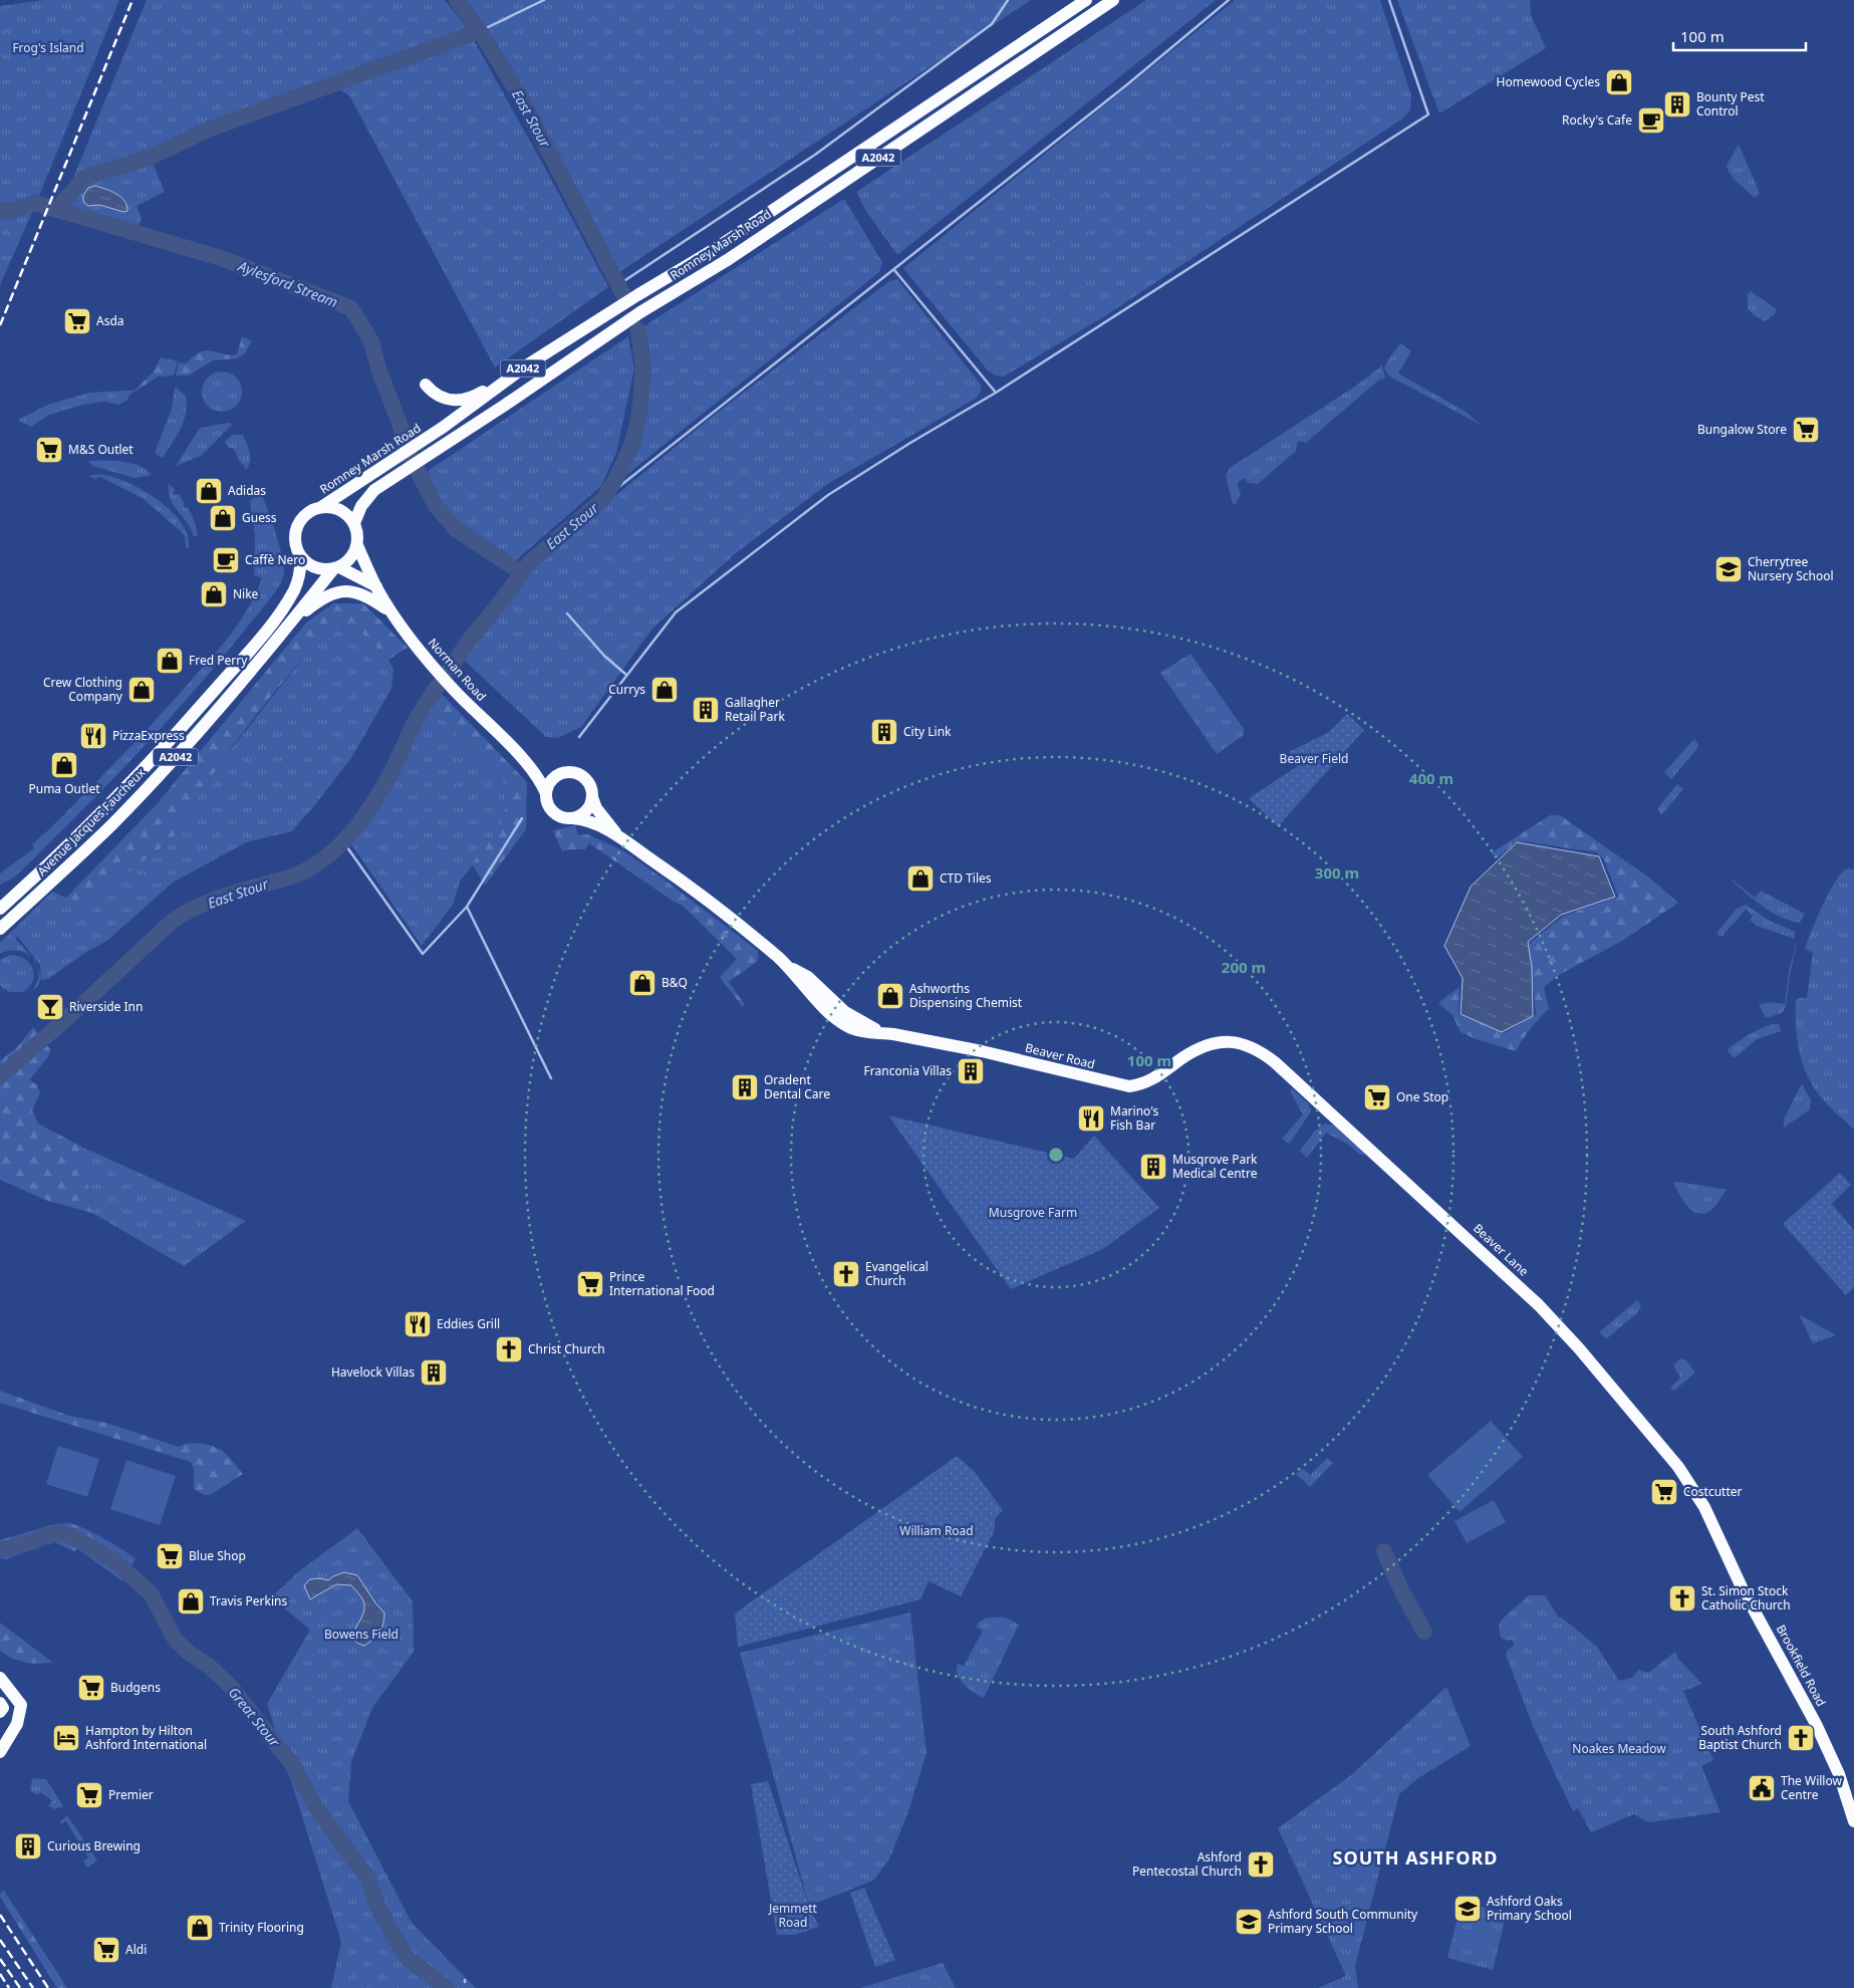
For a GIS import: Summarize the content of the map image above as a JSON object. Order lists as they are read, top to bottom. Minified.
{"streets":{"main road":["A2042","Romney Marsh Road","Norman Road","Avenue Jacques Faucheux","Beaver Road","Beaver Lane","Brookfield Road"]},"crossings":[["Romney Marsh Road","Norman Road"],["Romney Marsh Road","Avenue Jacques Faucheux"],["Norman Road","Avenue Jacques Faucheux"],["Beaver Road","Beaver Lane"],["Beaver Lane","Brookfield Road"]],"districts":["SOUTH ASHFORD"],"water":["East Stour","Aylesford Stream","Great Stour"],"parks":["Frog's Island","Beaver Field","Musgrove Farm","William Road","Bowens Field","Noakes Meadow","Jemmett Road"],"places":{"shop":["Homewood Cycles","Adidas","Guess","Nike","Fred Perry","Crew Clothing Company","Currys","Puma Outlet","CTD Tiles","B&Q","Ashworths Dispensing Chemist","Travis Perkins","Trinity Flooring"],"building":["Bounty Pest Control","Gallagher Retail Park","City Link","Franconia Villas","Oradent Dental Care","Musgrove Park Medical Centre","Havelock Villas","Curious Brewing"],"cafe":["Rocky's Cafe","Caffè Nero"],"supermarket":["Asda","Bungalow Store","M&S Outlet","One Stop","Prince International Food","Costcutter","Blue Shop","Budgens","Premier","Aldi"],"school or university":["Cherrytree Nursery School","Ashford Oaks Primary School","Ashford South Community Primary School"],"restaurant":["PizzaExpress","Marino's Fish Bar","Eddies Grill"],"bar":["Riverside Inn"],"church":["Evangelical Church","Christ Church","St. Simon Stock Catholic Church","South Ashford Baptist Church","Ashford Pentecostal Church"],"hotel":["Hampton by Hilton Ashford International"],"public building":["The Willow Centre"]},"scale_bar":"100 m","rings":["400 m","300 m","200 m","100 m"]}
